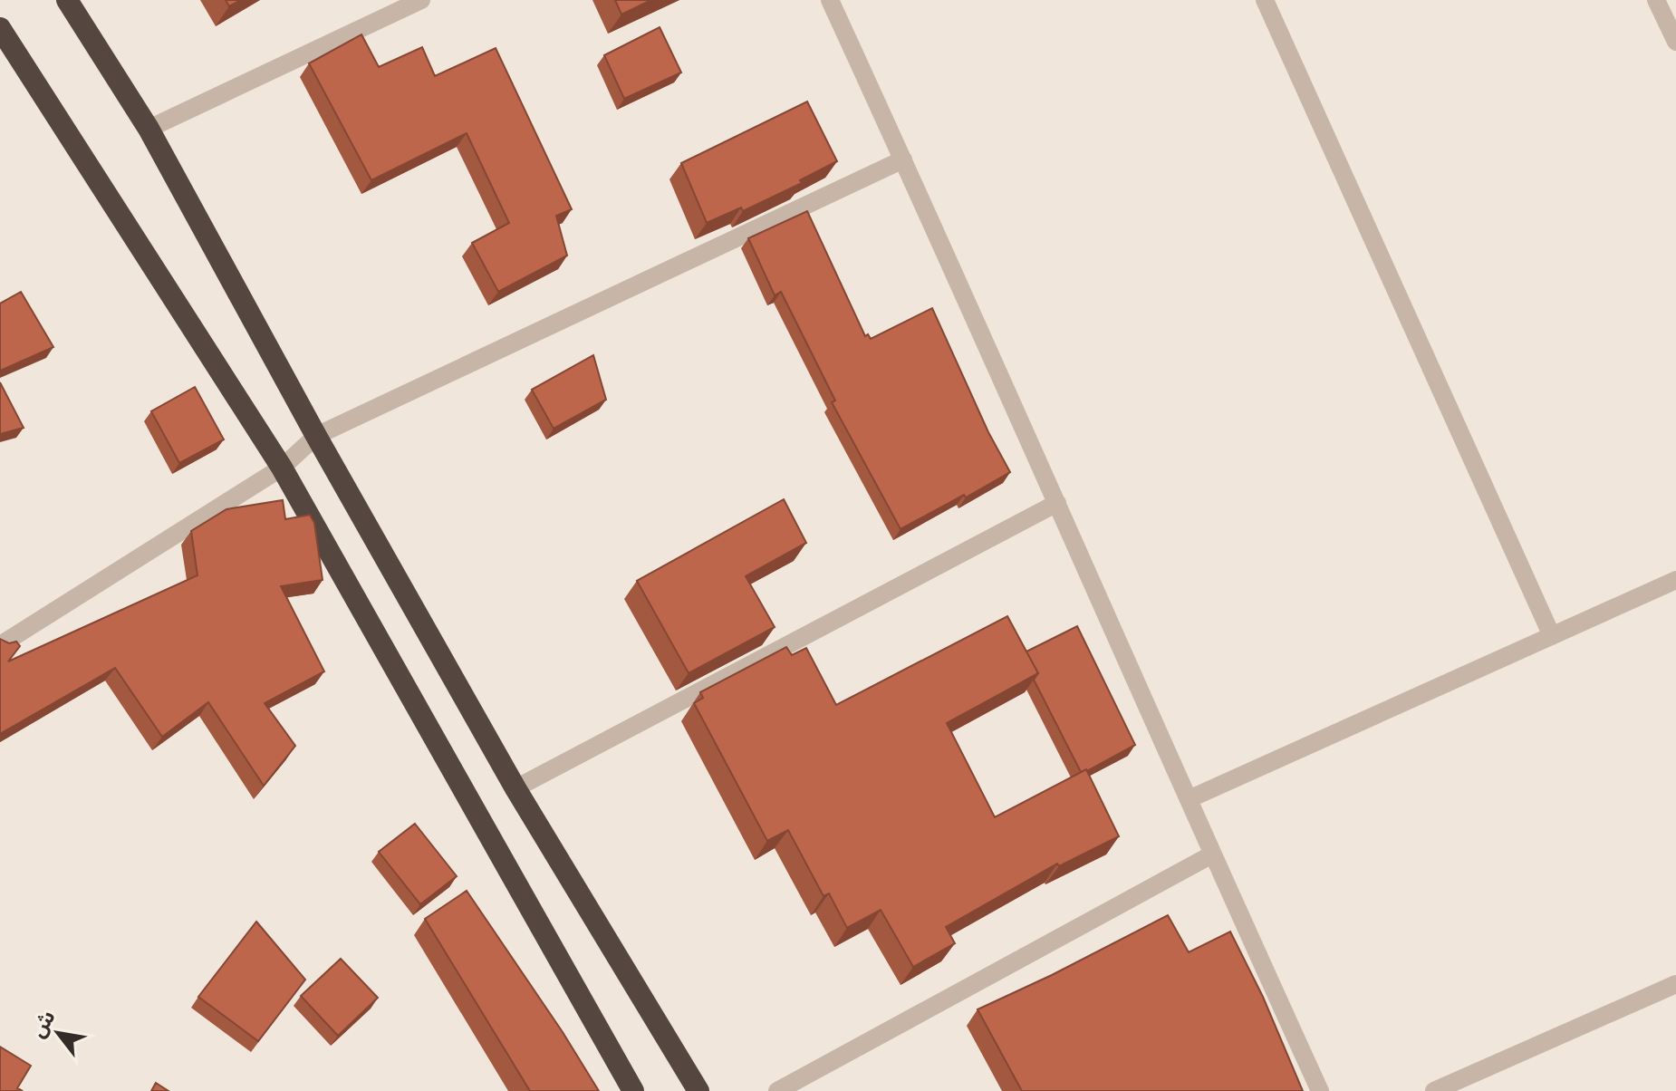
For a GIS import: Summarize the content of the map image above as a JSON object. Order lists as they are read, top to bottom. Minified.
{"north":"top left"}
